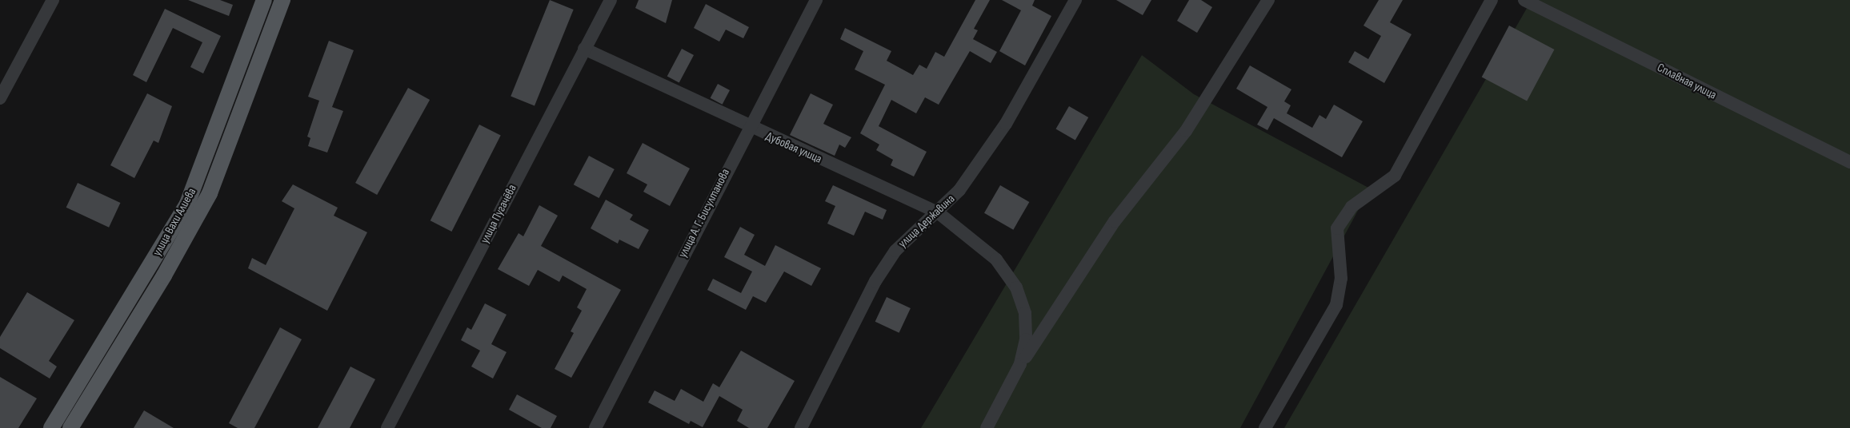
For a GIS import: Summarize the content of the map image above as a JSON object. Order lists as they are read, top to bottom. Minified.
{"streets":{"main road":["улица Вахи Алиева"],"street":["Сплавная улица","Дубовая улица","улица А. Г. Бисултанова","улица Пугачёва","улица Державина"]},"crossings":[["Дубовая улица","улица А. Г. Бисултанова"],["Дубовая улица","улица Пугачёва"],["Дубовая улица","улица Державина"]]}
